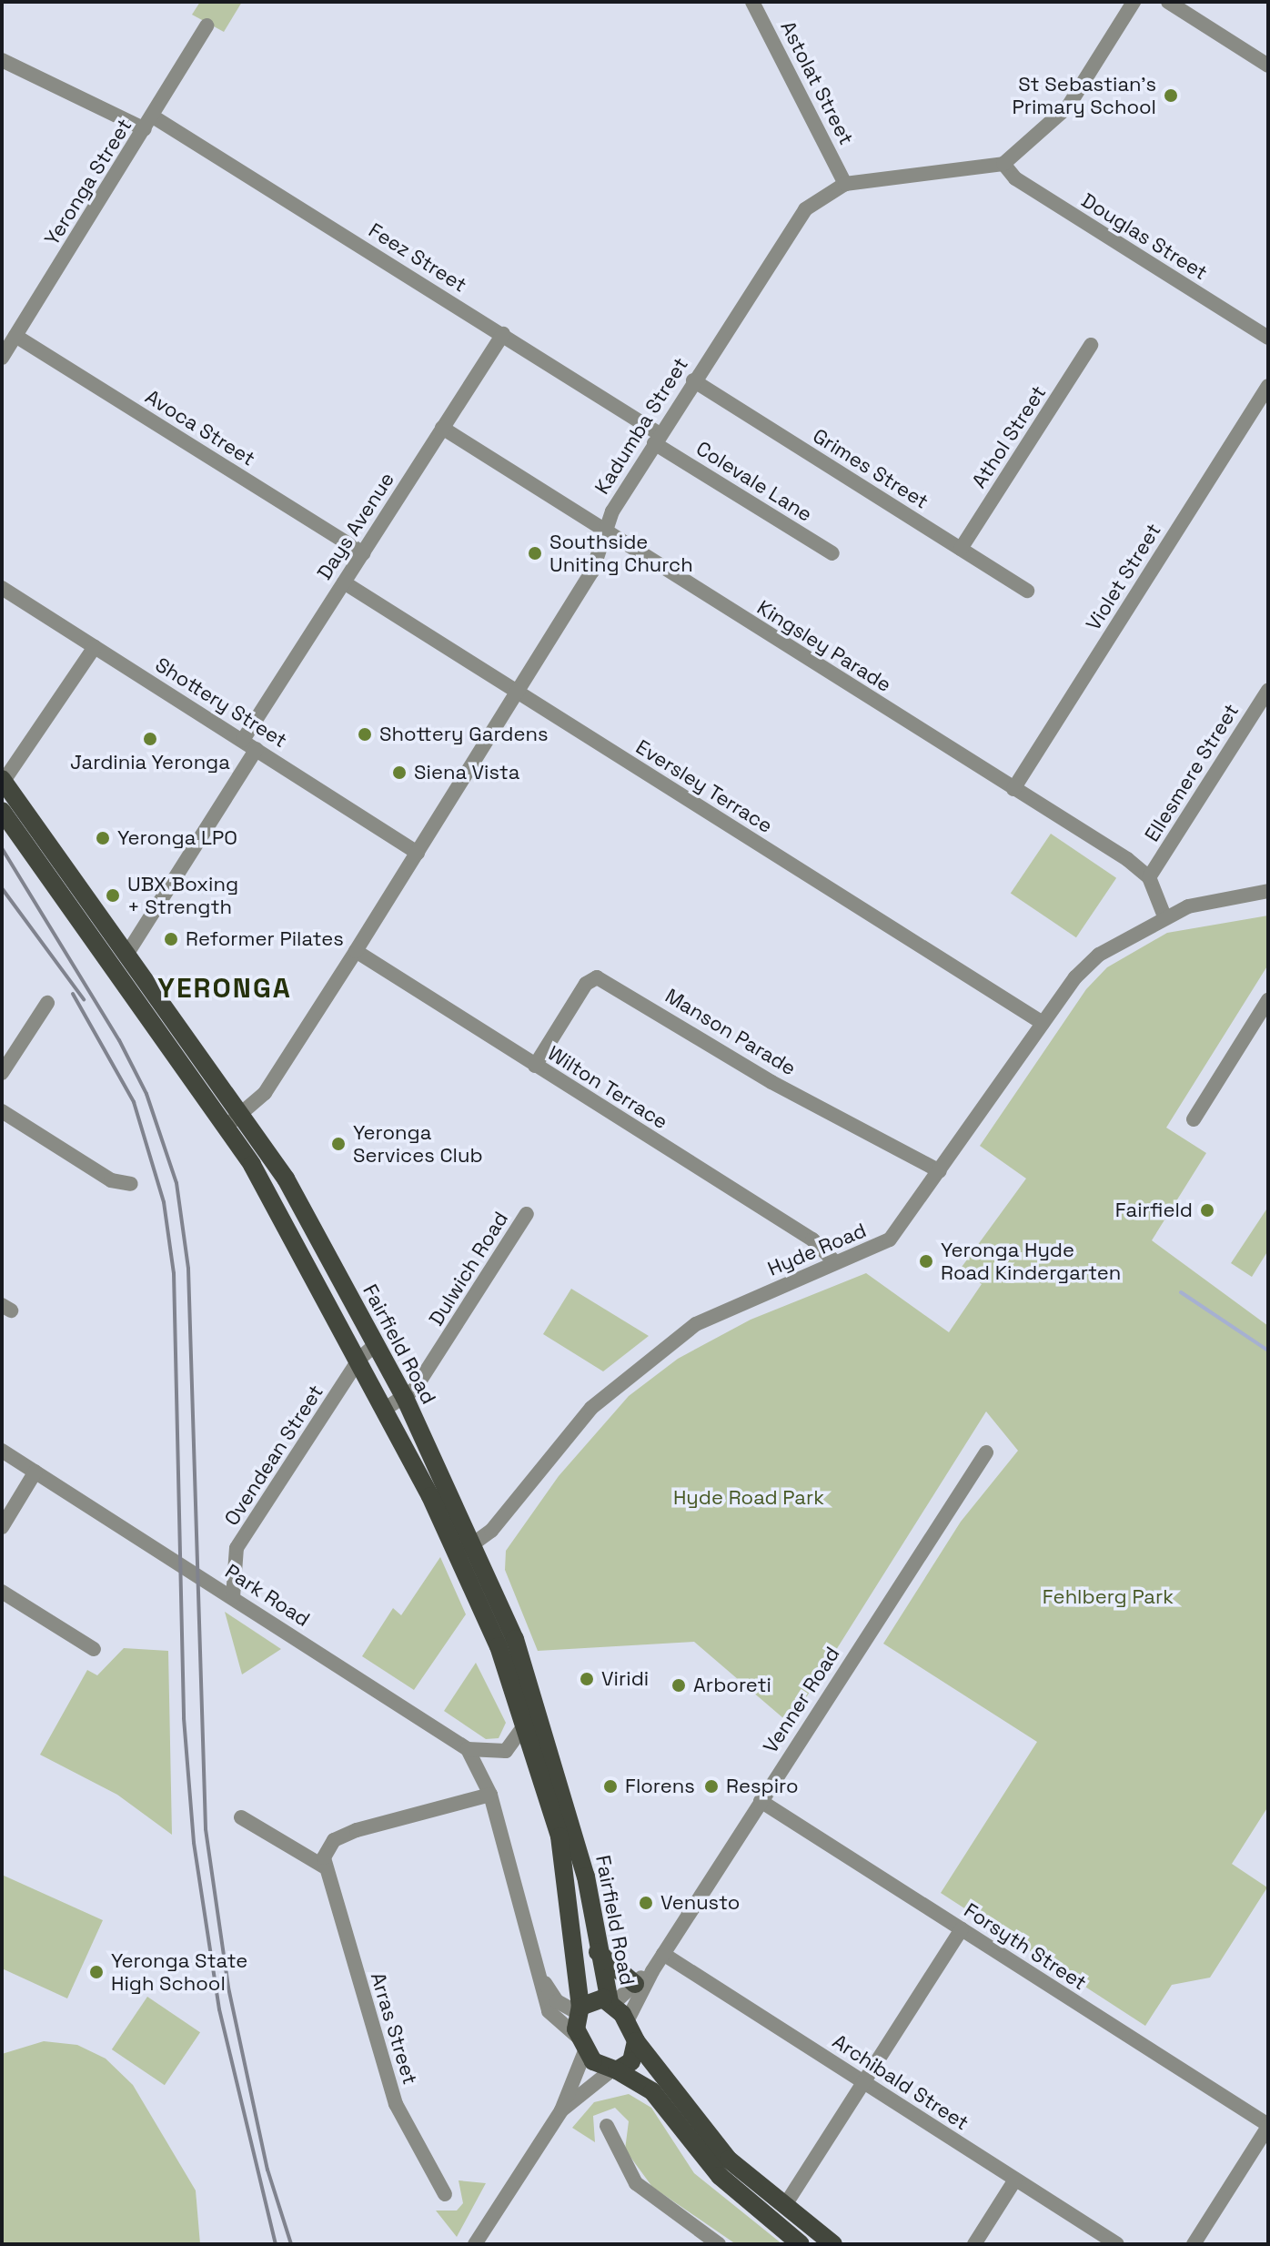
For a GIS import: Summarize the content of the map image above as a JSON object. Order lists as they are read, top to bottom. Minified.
{"streets":{"main road":["Fairfield Road"],"street":["Astolat Street","Yeronga Street","Douglas Street","Feez Street","Kadumba Street","Avoca Street","Athol Street","Grimes Street","Colevale Lane","Days Avenue","Violet Street","Kingsley Parade","Shottery Street","Ellesmere Street","Eversley Terrace","Manson Parade","Wilton Terrace","Hyde Road","Dulwich Road","Ovendean Street","Park Road","Venner Road","Forsyth Street","Arras Street","Archibald Street"]},"crossings":[["Astolat Street","Kadumba Street"],["Yeronga Street","Feez Street"],["Yeronga Street","Avoca Street"],["Douglas Street","Kadumba Street"],["Feez Street","Kadumba Street"],["Feez Street","Colevale Lane"],["Feez Street","Days Avenue"],["Kadumba Street","Grimes Street"],["Kadumba Street","Colevale Lane"],["Kadumba Street","Kingsley Parade"],["Kadumba Street","Shottery Street"],["Kadumba Street","Eversley Terrace"],["Kadumba Street","Wilton Terrace"],["Kadumba Street","Fairfield Road"],["Avoca Street","Days Avenue"],["Athol Street","Grimes Street"],["Days Avenue","Kingsley Parade"],["Days Avenue","Shottery Street"],["Days Avenue","Eversley Terrace"],["Violet Street","Kingsley Parade"],["Kingsley Parade","Ellesmere Street"],["Eversley Terrace","Hyde Road"],["Manson Parade","Wilton Terrace"],["Manson Parade","Hyde Road"],["Wilton Terrace","Hyde Road"],["Hyde Road","Fairfield Road"],["Dulwich Road","Fairfield Road"],["Fairfield Road","Ovendean Street"],["Fairfield Road","Venner Road"],["Ovendean Street","Park Road"],["Venner Road","Forsyth Street"],["Venner Road","Archibald Street"]],"districts":["YERONGA"],"parks":["Hyde Road Park","Fehlberg Park"],"places":["St Sebastian's Primary School","Southside Uniting Church","Shottery Gardens","Jardinia Yeronga","Siena Vista","Yeronga LPO","UBX Boxing + Strength","Reformer Pilates","Yeronga Services Club","Fairfield","Yeronga Hyde Road Kindergarten","Viridi","Arboreti","Florens","Respiro","Venusto","Yeronga State High School"]}
